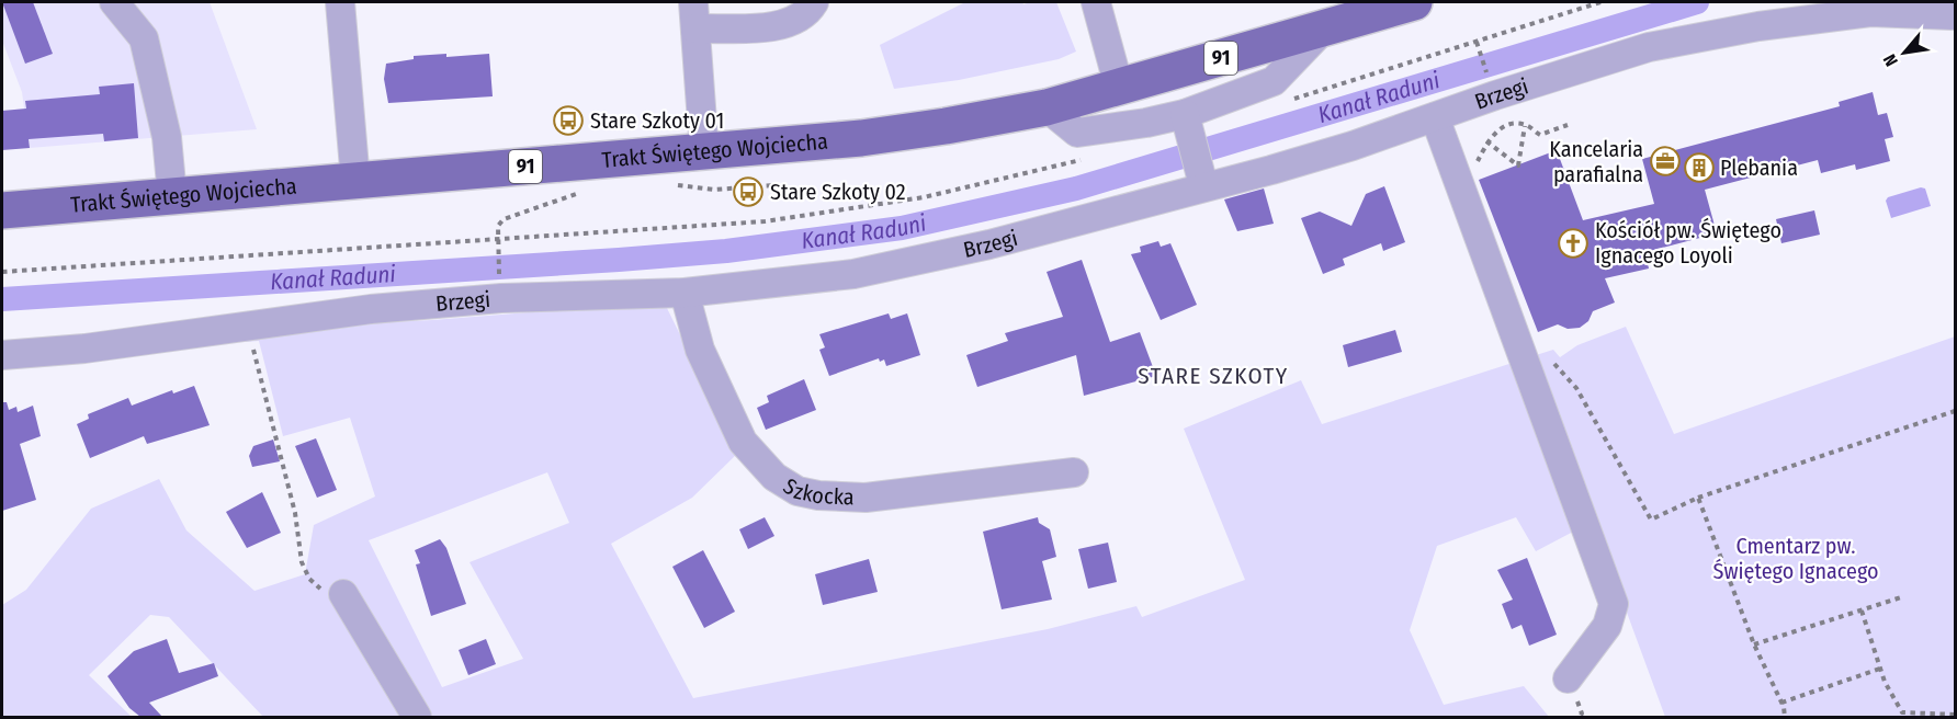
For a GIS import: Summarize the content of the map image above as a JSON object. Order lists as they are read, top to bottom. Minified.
{"streets":{"main road":["91","Trakt Świętego Wojciecha"],"street":["Brzegi","Szkocka"]},"crossings":[["Brzegi","Szkocka"]],"districts":["STARE SZKOTY"],"water":["Kanał Raduni"],"parks":["Cmentarz pw. Świętego Ignacego"],"places":{"bus stop":["Stare Szkoty 01","Stare Szkoty 02"],"office":["Kancelaria parafialna"],"building":["Plebania"],"church":["Kościół pw. Świętego Ignacego Loyoli"]},"north":"bottom left"}
